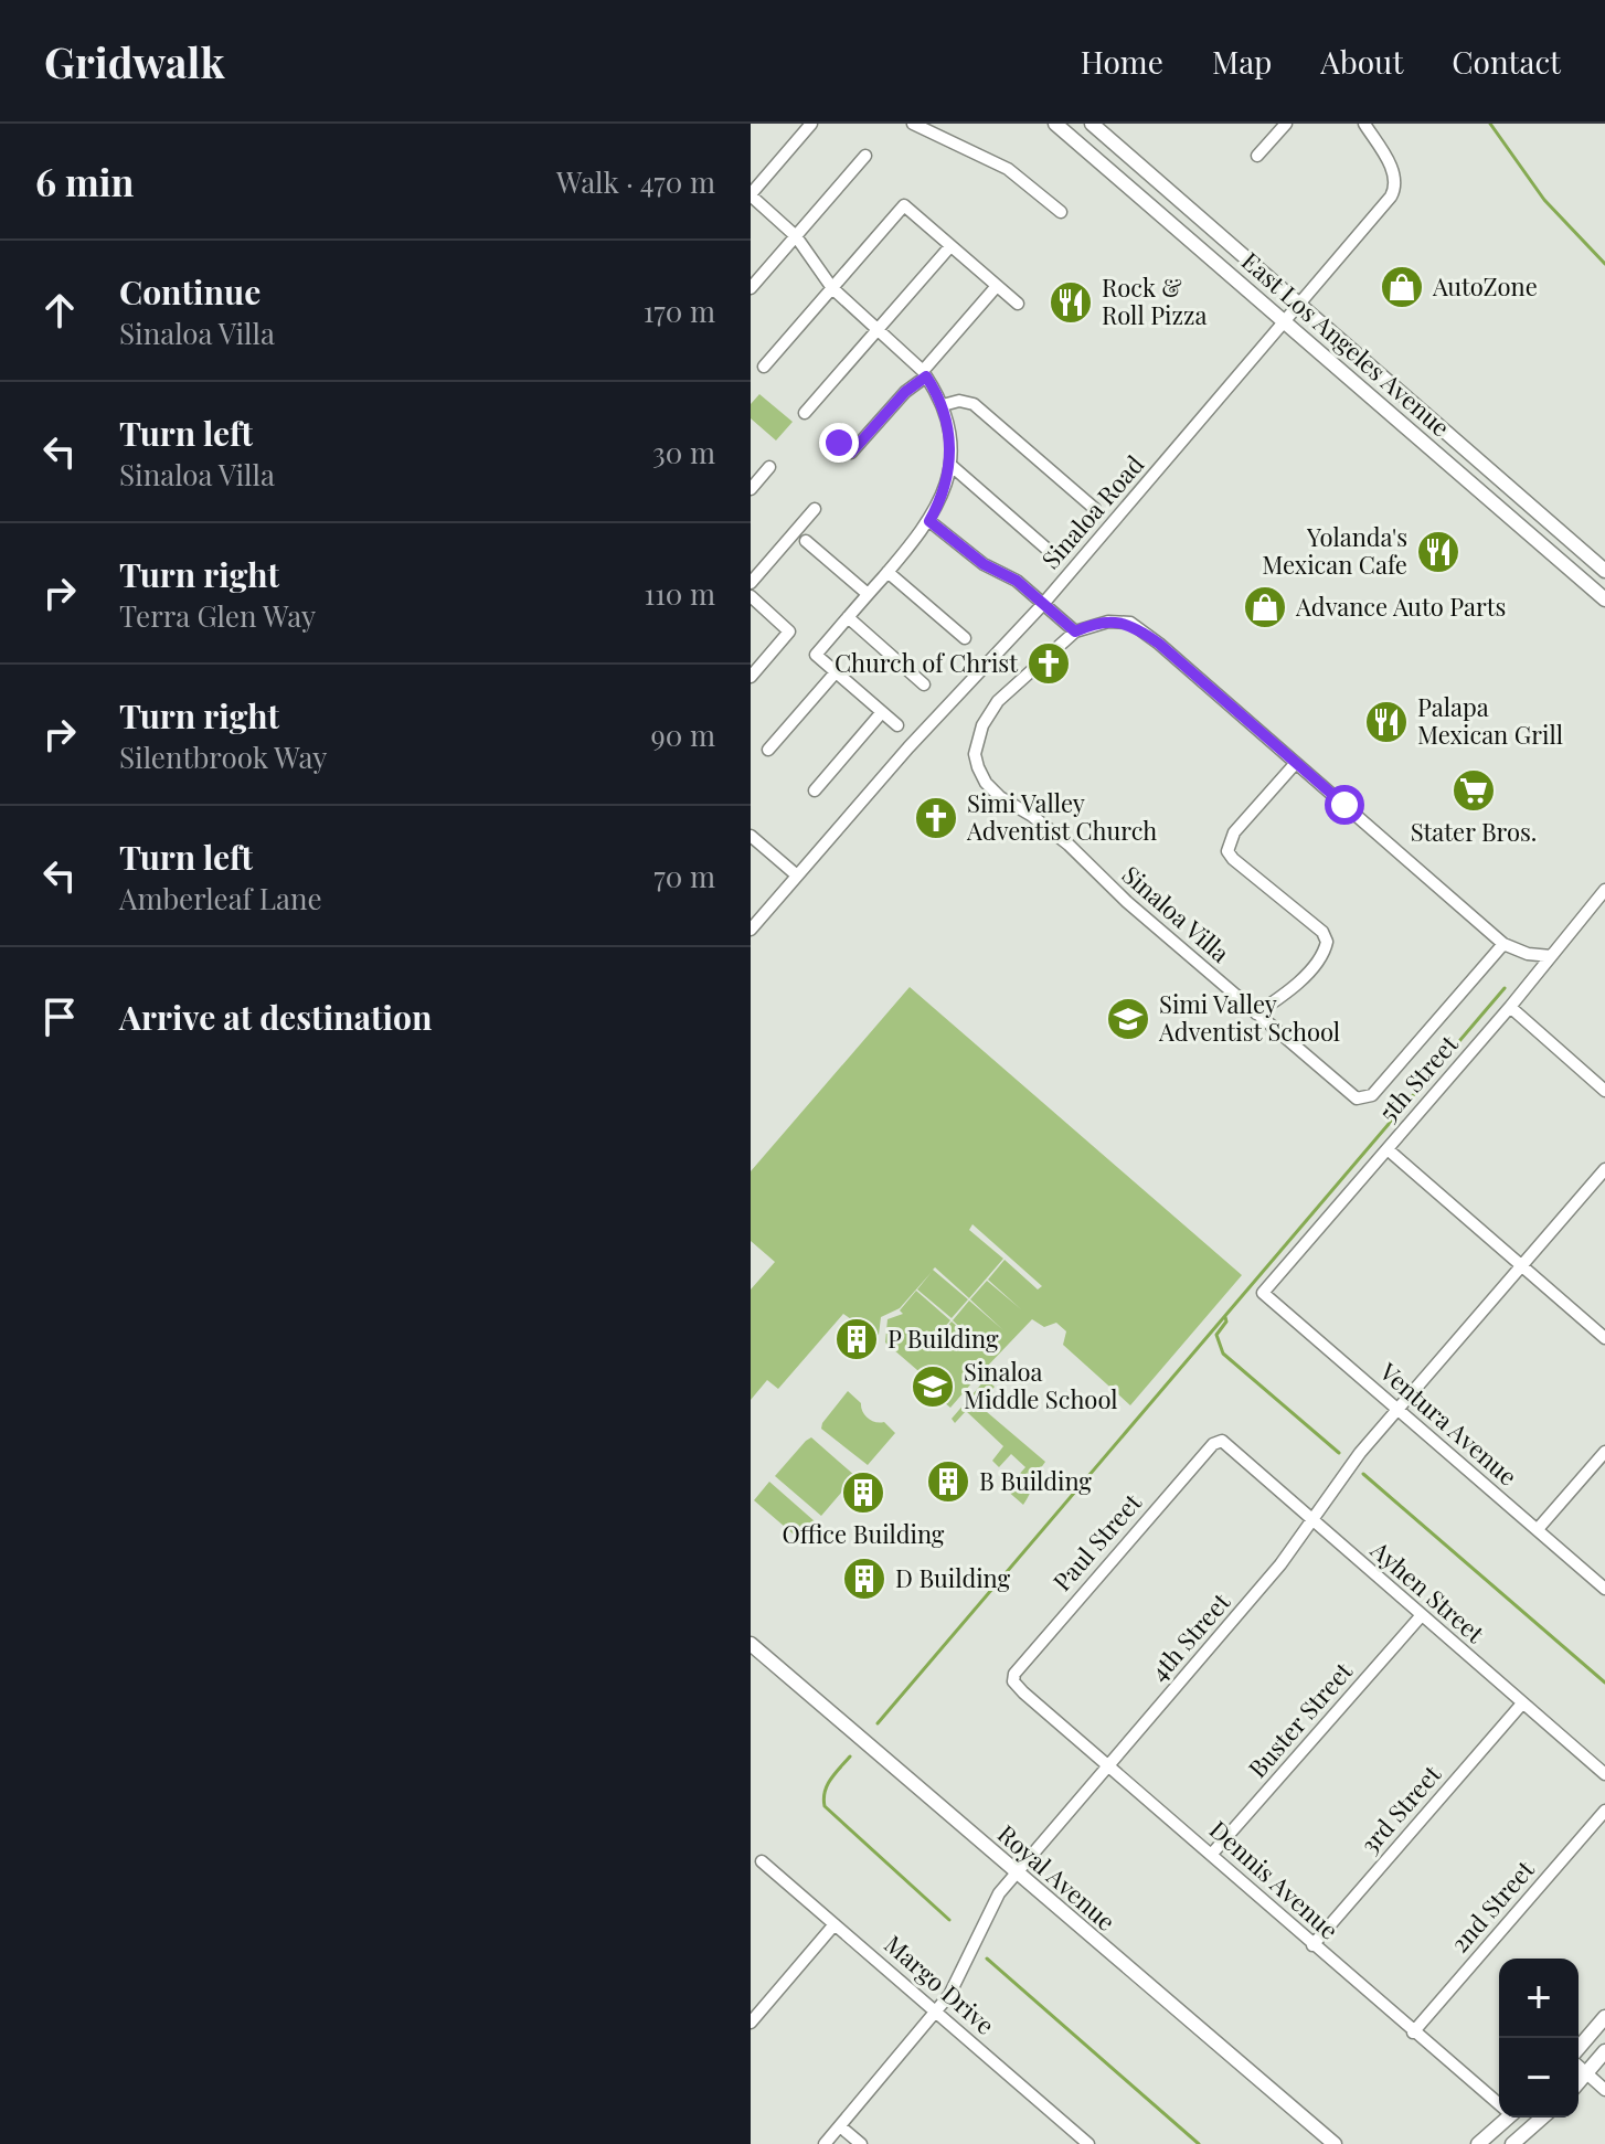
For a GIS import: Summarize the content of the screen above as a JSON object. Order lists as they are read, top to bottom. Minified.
{"streets":{"main road":["East Los Angeles Avenue","Royal Avenue"],"street":["Sinaloa Road","Sinaloa Villa","5th Street","Ventura Avenue","Paul Street","Ayhen Street","4th Street","Buster Street","3rd Street","Dennis Avenue","2nd Street","Margo Drive"]},"crossings":[["East Los Angeles Avenue","Sinaloa Road"],["Sinaloa Villa","5th Street"],["5th Street","Ventura Avenue"],["Ventura Avenue","4th Street"],["Paul Street","Ayhen Street"],["Paul Street","Dennis Avenue"],["Ayhen Street","4th Street"],["Ayhen Street","Buster Street"],["Ayhen Street","3rd Street"],["4th Street","Royal Avenue"],["4th Street","Dennis Avenue"],["4th Street","Margo Drive"],["Buster Street","Dennis Avenue"],["3rd Street","Dennis Avenue"],["Dennis Avenue","2nd Street"]],"places":{"shop":["AutoZone","Advance Auto Parts"],"restaurant":["Rock & Roll Pizza","Yolanda's Mexican Cafe","Palapa Mexican Grill"],"church":["Church of Christ","Simi Valley Adventist Church"],"supermarket":["Stater Bros."],"school or university":["Simi Valley Adventist School","Sinaloa Middle School"],"building":["P Building","B Building","Office Building","D Building"]},"page":{"header":"Gridwalk","nav":["Home","Map","About","Contact"],"heading":["6 min","Walk · 470 m"],"list":[["Continue","Sinaloa Villa","170 m"],["Turn left","Sinaloa Villa","30 m"],["Turn right","Terra Glen Way","110 m"],["Turn right","Silentbrook Way","90 m"],["Turn left","Amberleaf Lane","70 m"],"Arrive at destination"],"map_buttons":["+","−"]}}
